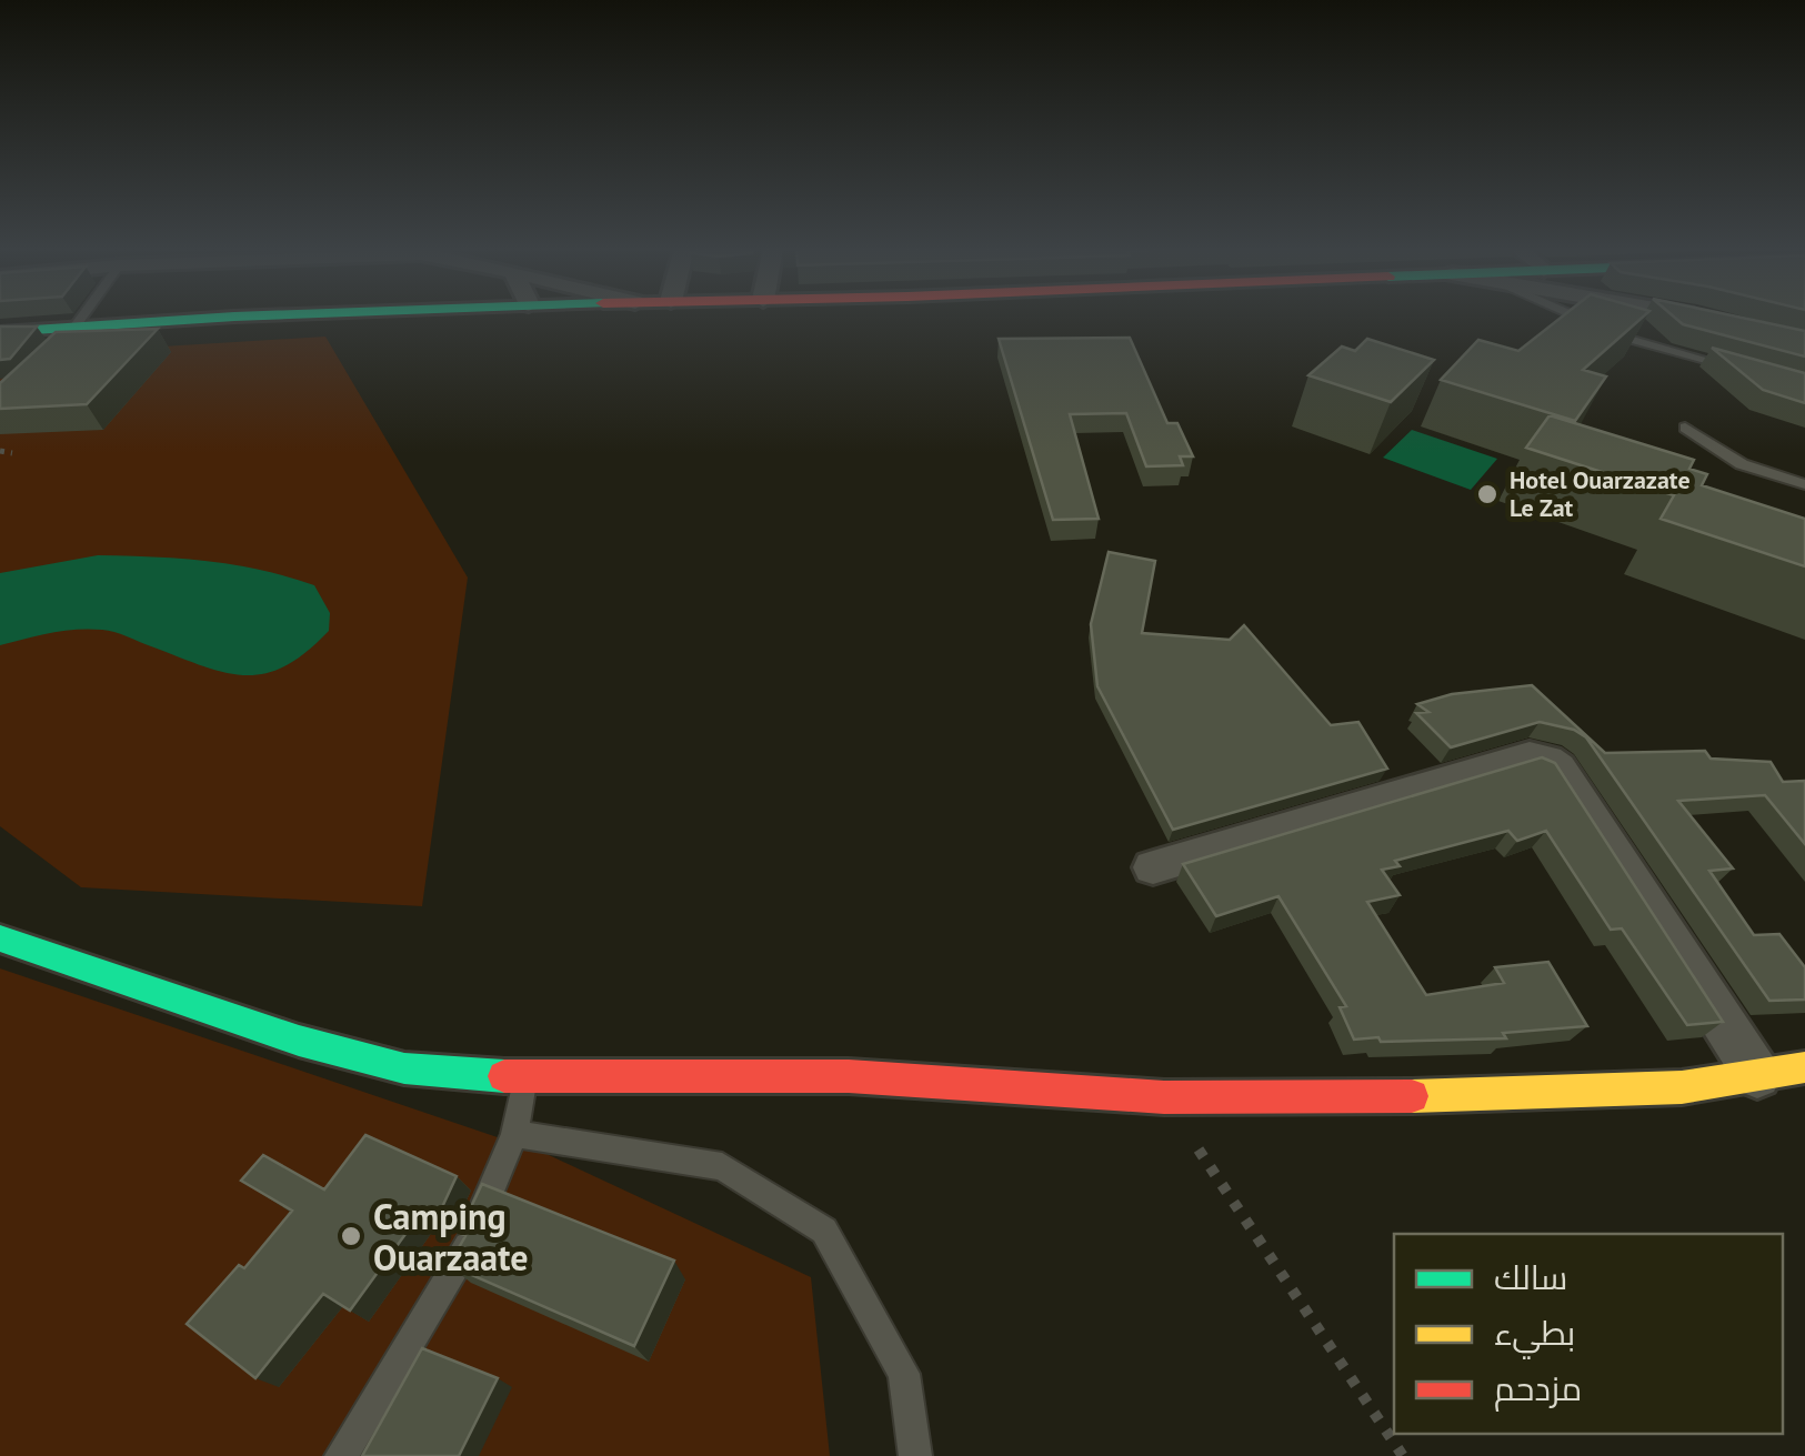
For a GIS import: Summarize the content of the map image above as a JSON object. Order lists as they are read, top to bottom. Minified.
{"places":["Hotel Ouarzazate Le Zat","Camping Ouarzaate"],"legend":["سالك","بطيء","مزدحم"]}
